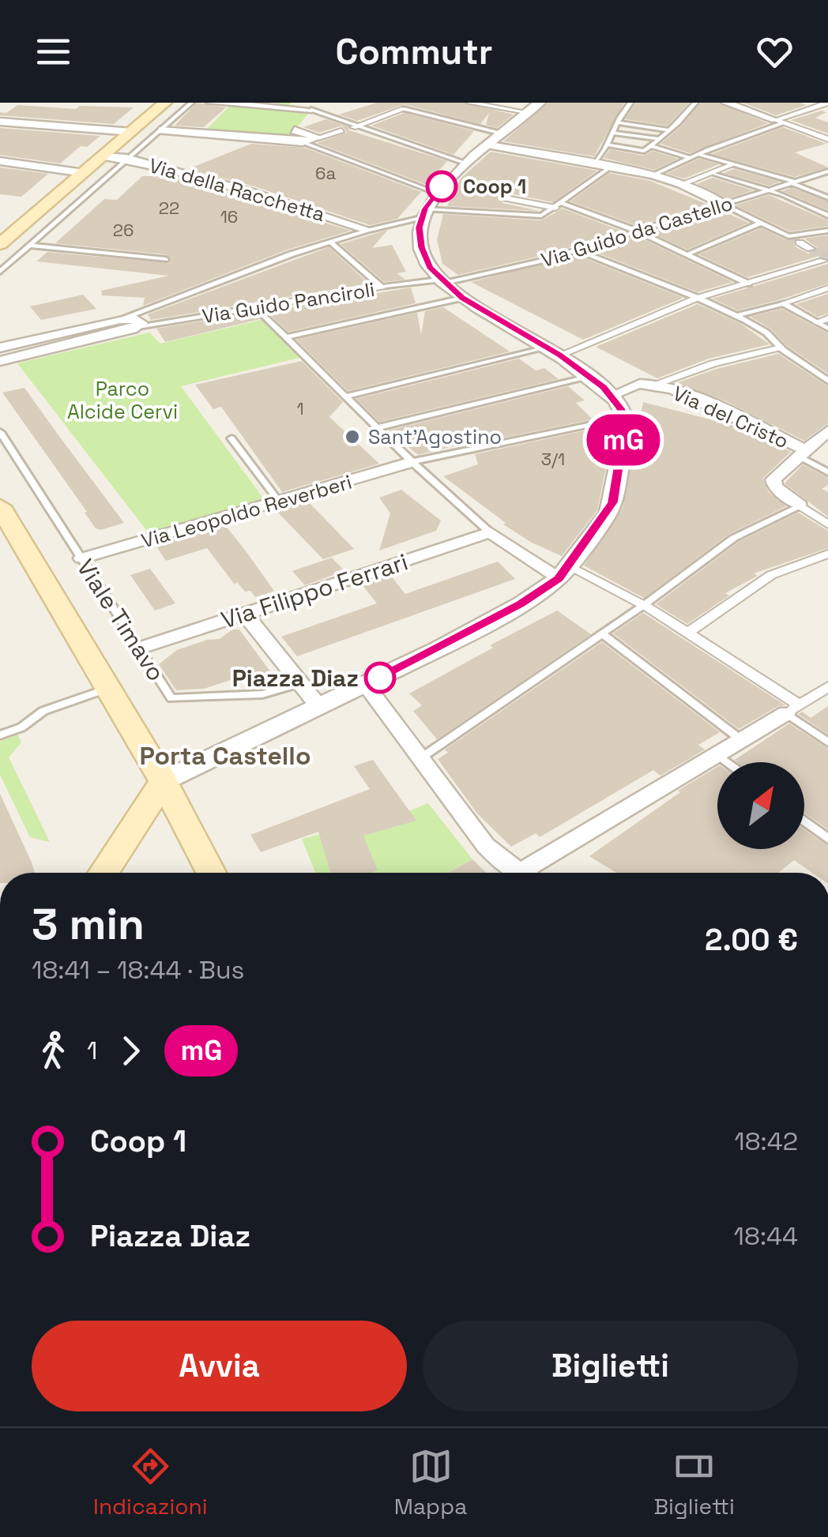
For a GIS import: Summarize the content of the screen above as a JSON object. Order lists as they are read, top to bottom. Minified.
{"streets":{"main road":["Viale Timavo"],"street":["Via della Racchetta","Via Guido Panciroli","Via del Cristo","Via Leopoldo Reverberi","Via Filippo Ferrari"],"lane":["Via Guido da Castello"]},"crossings":[["Via Guido da Castello","Via Guido Panciroli"],["Via Leopoldo Reverberi","Viale Timavo"],["Via Filippo Ferrari","Viale Timavo"]],"districts":["Porta Castello"],"parks":["Parco Alcide Cervi"],"places":["Coop 1","Sant'Agostino","Piazza Diaz"],"lines":["bus line mG"],"house_numbers":["6a","22","16","26","1","3/1"],"north":"top right","page":{"header":"Commutr","on_map":"mG","heading":["3 min","18:41 – 18:44 · Bus","2.00 €"],"legs":["1","mG"],"list":[{"name":"Coop 1","value":"18:42"},{"name":"Piazza Diaz","value":"18:44"}],"buttons":["Avvia","Biglietti"],"tabs":["Indicazioni","Mappa","Biglietti"]}}
